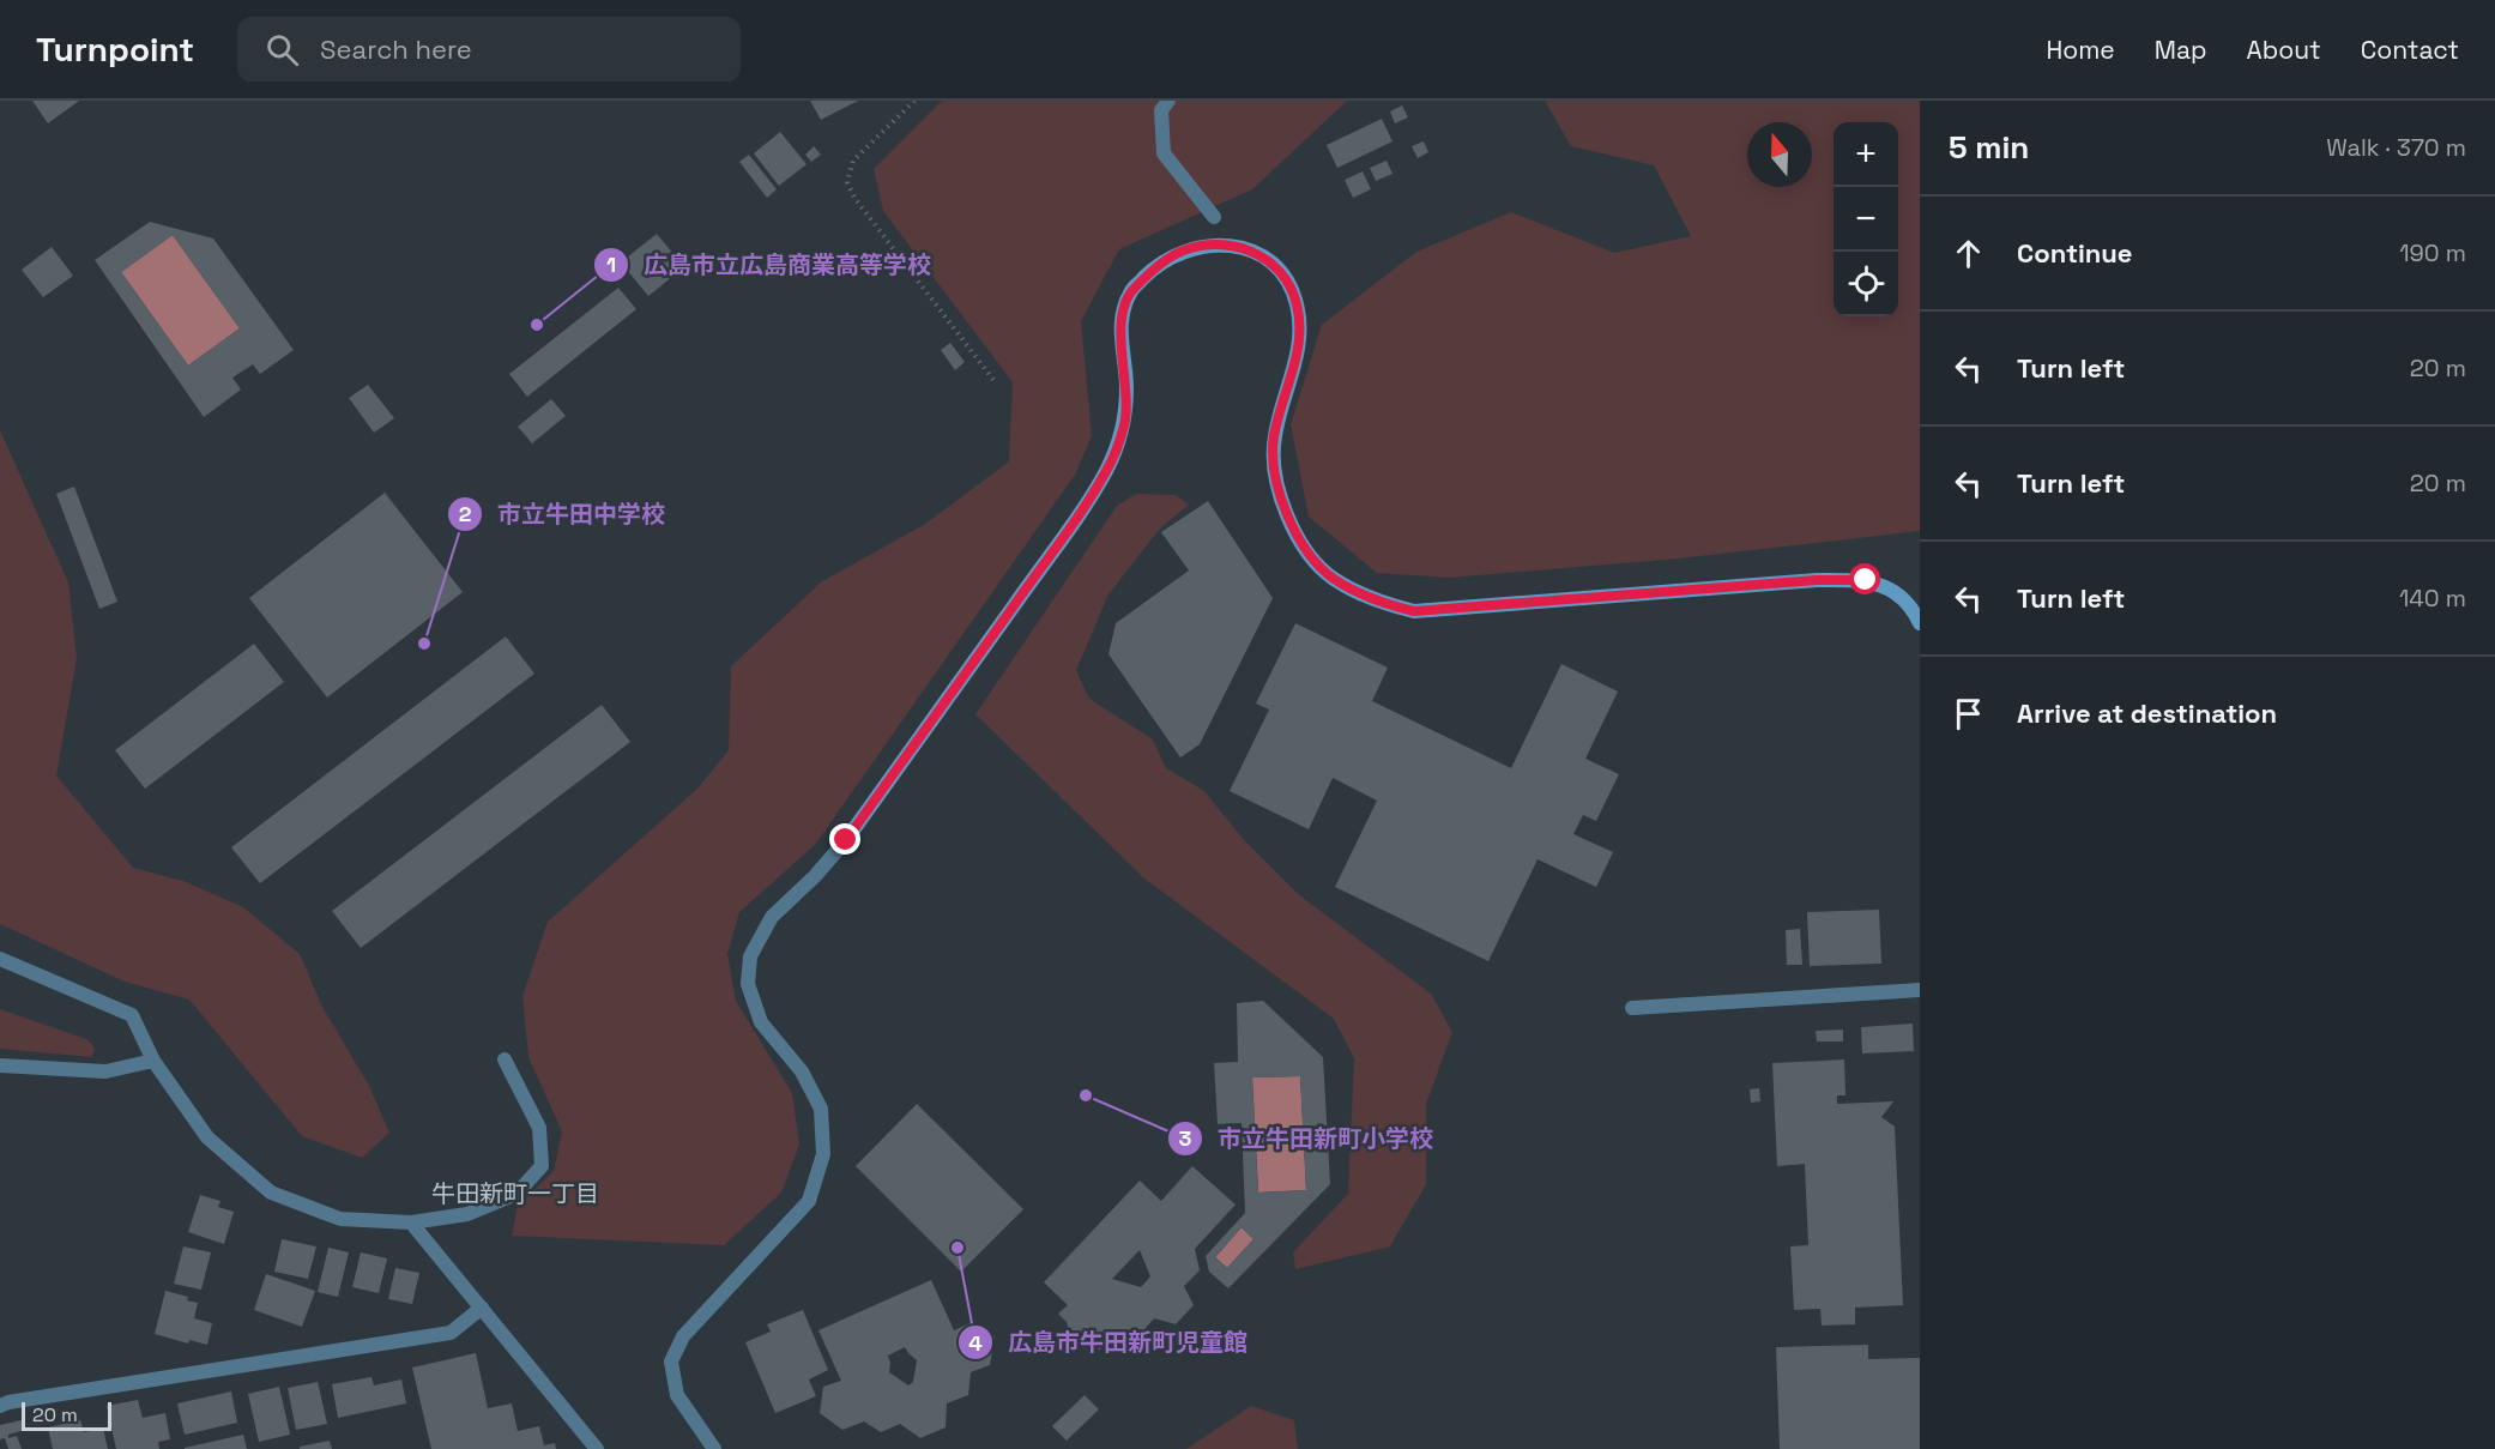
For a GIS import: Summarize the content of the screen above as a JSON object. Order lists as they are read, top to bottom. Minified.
{"districts":["牛田新町一丁目"],"places":["広島市立広島商業高等学校","市立牛田中学校","市立牛田新町小学校","広島市牛田新町児童館"],"scale_bar":"20 m","north":"top","page":{"header":"Turnpoint","search":"Search here","nav":["Home","Map","About","Contact"],"heading":["5 min","Walk · 370 m"],"map_buttons":["+","−"],"list":[["Continue","190 m"],["Turn left","20 m"],["Turn left","20 m"],["Turn left","140 m"],"Arrive at destination"],"scale":"20 m"}}
